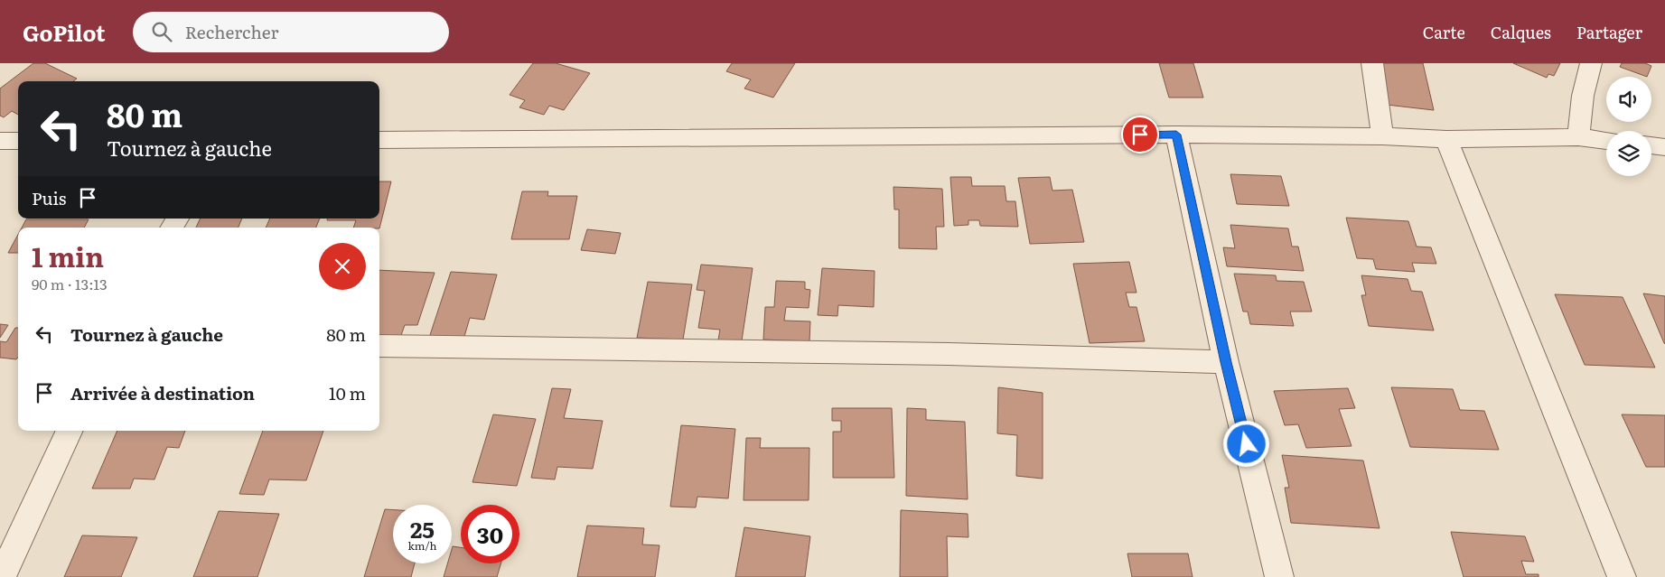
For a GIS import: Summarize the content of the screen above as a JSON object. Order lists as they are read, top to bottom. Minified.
{"page":{"header":"GoPilot","search":"Rechercher","nav":["Carte","Calques","Partager"],"turn":["80 m","Tournez à gauche"],"then":"Puis","heading":["1 min","90 m · 13:13"],"list":[{"name":"Tournez à gauche","value":"80 m"},{"name":"Arrivée à destination","value":"10 m"}],"speed":"25 km/h","limit":"30"}}
